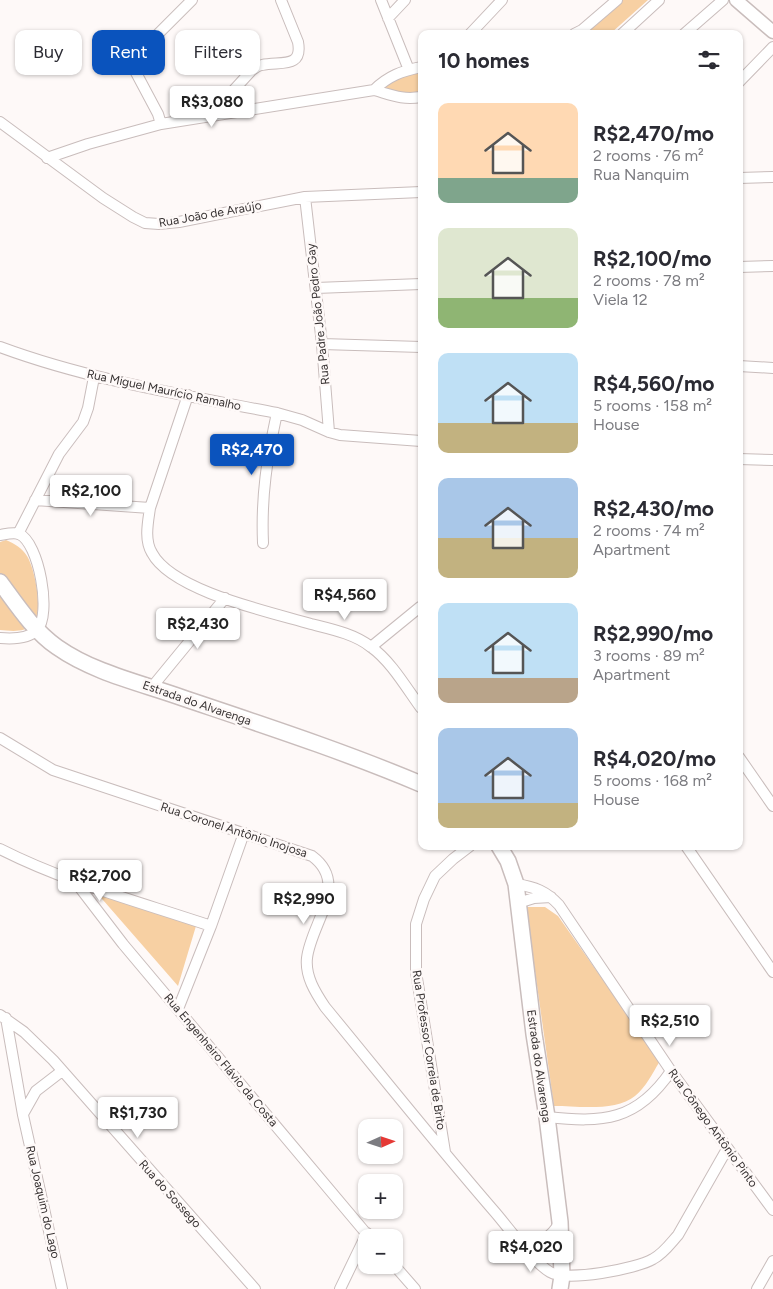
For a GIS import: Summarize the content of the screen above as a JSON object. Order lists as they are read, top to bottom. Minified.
{"streets":{"main road":["Estrada do Alvarenga"],"street":["Rua João de Araújo","Rua Padre João Pedro Gay","Rua Miguel Maurício Ramalho","Rua Coronel Antônio Inojosa","Rua Professor Correia de Brito","Rua Engenheiro Flávio da Costa","Rua Cônego Antônio Pinto","Rua do Sossego","Rua Joaquim do Lago"]},"crossings":[["Rua João de Araújo","Rua Padre João Pedro Gay"],["Rua Padre João Pedro Gay","Rua Miguel Maurício Ramalho"],["Estrada do Alvarenga","Rua Coronel Antônio Inojosa"],["Estrada do Alvarenga","Rua Cônego Antônio Pinto"],["Rua Coronel Antônio Inojosa","Rua Professor Correia de Brito"],["Rua do Sossego","Rua Joaquim do Lago"]],"north":"right","page":{"chip":["Buy","Rent","Filters"],"heading":"10 homes","price":["R$3,080","R$2,470","R$2,100","R$4,560","R$2,430","R$2,700","R$2,990","R$2,510","R$1,730","R$4,020"],"list":[{"name":"R$2,470/mo","note":"2 rooms · 76 m² · Rua Nanquim"},{"name":"R$2,100/mo","note":"2 rooms · 78 m² · Viela 12"},{"name":"R$4,560/mo","note":"5 rooms · 158 m² · House"},{"name":"R$2,430/mo","note":"2 rooms · 74 m² · Apartment"},{"name":"R$2,990/mo","note":"3 rooms · 89 m² · Apartment"},{"name":"R$4,020/mo","note":"5 rooms · 168 m² · House"}],"map_buttons":["+","−"]}}
